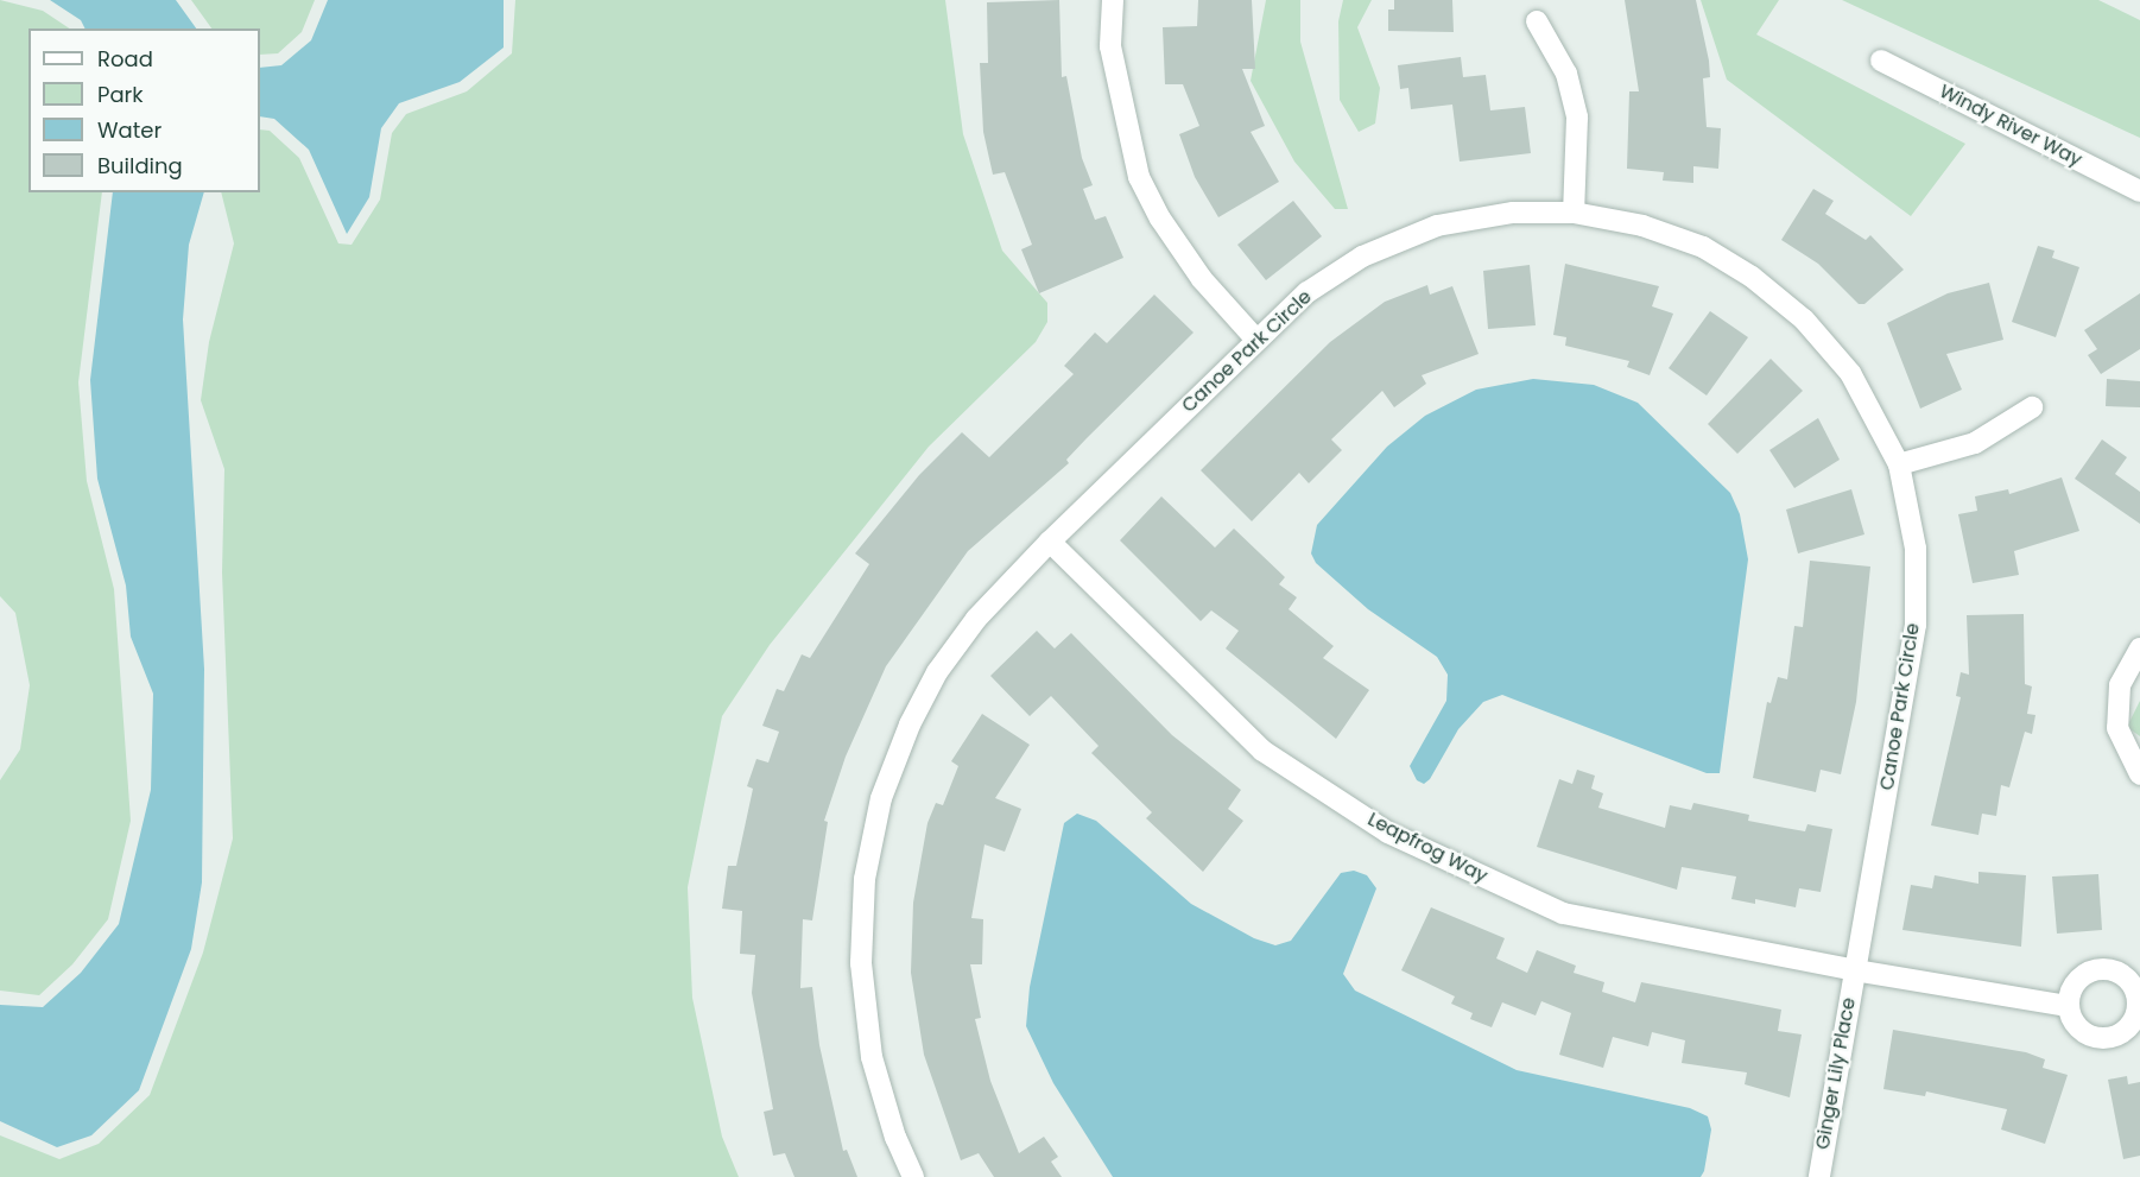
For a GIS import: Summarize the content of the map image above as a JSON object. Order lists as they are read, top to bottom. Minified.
{"streets":{"street":["Windy River Way","Canoe Park Circle","Leapfrog Way","Ginger Lily Place"]},"crossings":[["Canoe Park Circle","Leapfrog Way"],["Canoe Park Circle","Ginger Lily Place"],["Leapfrog Way","Ginger Lily Place"]],"legend":["Road","Park","Water","Building"]}
